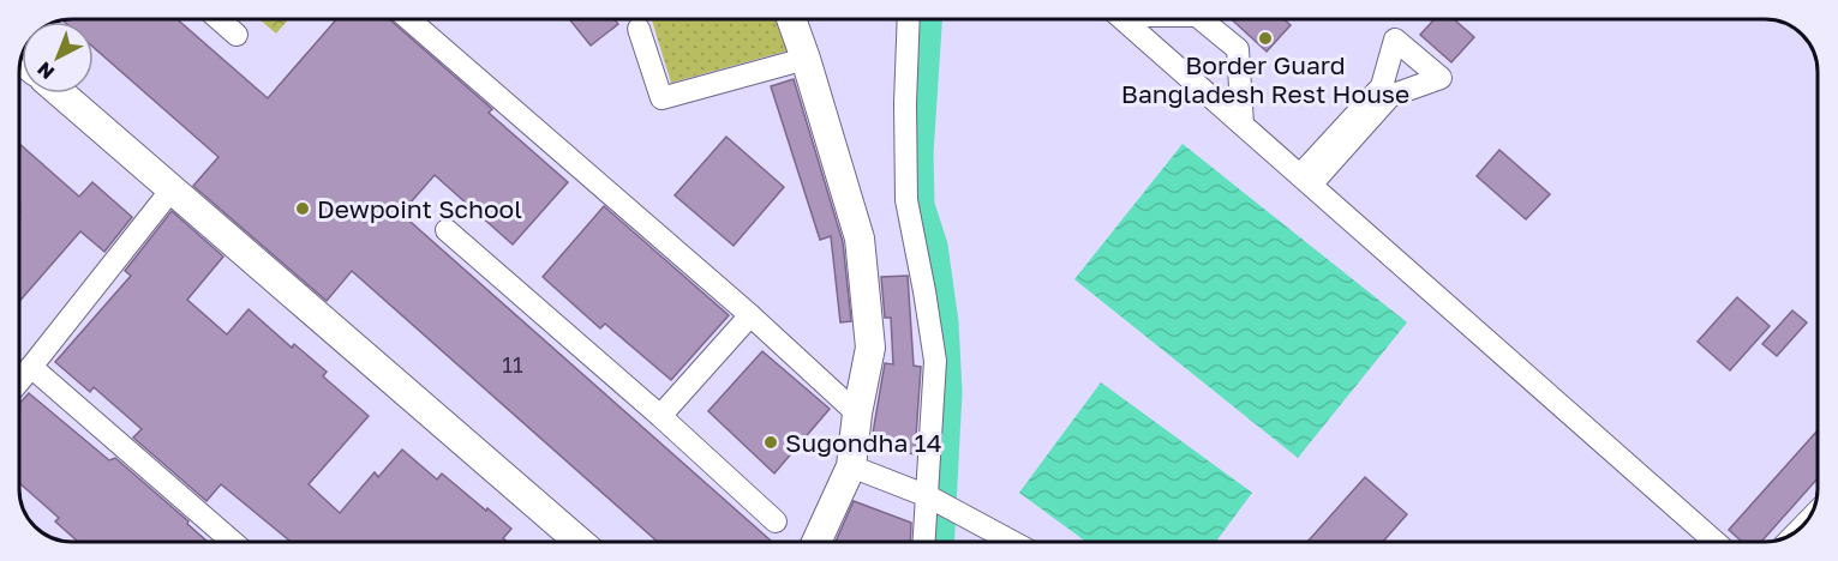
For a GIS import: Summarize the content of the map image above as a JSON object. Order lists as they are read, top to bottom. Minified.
{"places":["Border Guard Bangladesh Rest House","Dewpoint School","Sugondha 14"],"house_numbers":["11"],"north":"bottom left"}
